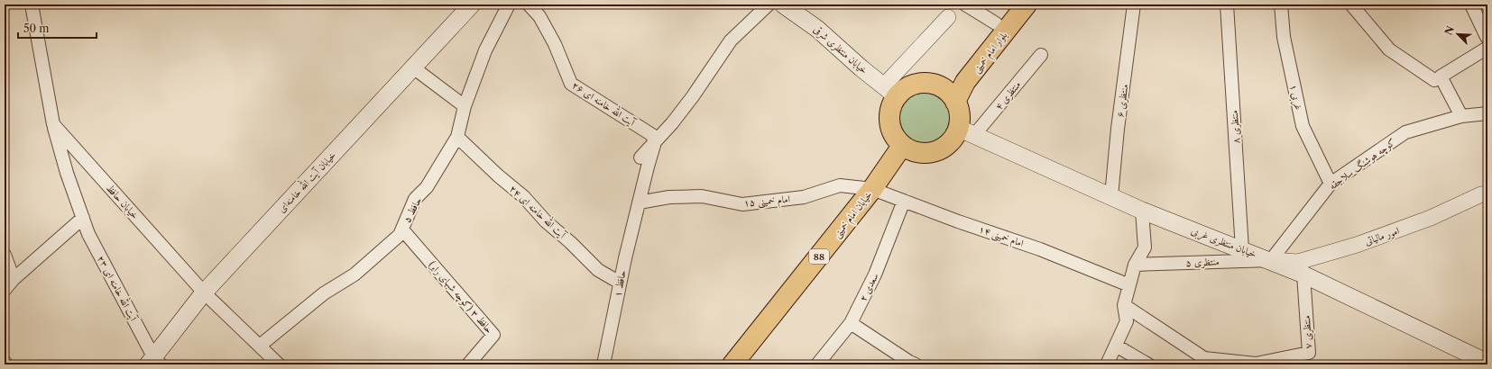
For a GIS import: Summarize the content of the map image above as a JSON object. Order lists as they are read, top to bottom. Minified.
{"streets":{"main road":["خیابان منتظری شرقی","بلوار امام خمینی","خیابان آیت الله خامنه‌ای","خیابان امام خمینی","خیابان منتظری غربی","88"],"street":["منتظری ۴","غربی ۱","منتظری ۶","آیت الله خامنه ای ۲۶","منتظری ۸","کوچه هوشنگ سلاجقه","امام خمینی ۱۵","خیابان حافظ","حافظ ۵","آیت الله خامنه ای ۲۴","امام خمینی ۱۴","امور مالیاتی","منتظری ۵","حافظ ۱","سعدی ۲","آیت الله خامنه ای ۲۳","حافظ ۳ (کوچه شبهای رابر)","منتظری ۷"]},"crossings":[["خیابان منتظری شرقی","بلوار امام خمینی"],["خیابان منتظری شرقی","منتظری ۴"],["خیابان منتظری شرقی","خیابان امام خمینی"],["خیابان منتظری شرقی","خیابان منتظری غربی"],["بلوار امام خمینی","منتظری ۴"],["بلوار امام خمینی","خیابان امام خمینی"],["بلوار امام خمینی","خیابان منتظری غربی"],["منتظری ۴","خیابان امام خمینی"],["منتظری ۴","خیابان منتظری غربی"],["غربی ۱","کوچه هوشنگ سلاجقه"],["منتظری ۶","خیابان منتظری غربی"],["منتظری ۸","خیابان منتظری غربی"],["کوچه هوشنگ سلاجقه","خیابان منتظری غربی"],["کوچه هوشنگ سلاجقه","منتظری ۵"],["خیابان آیت الله خامنه‌ای","خیابان حافظ"],["خیابان آیت الله خامنه‌ای","آیت الله خامنه ای ۲۳"],["امام خمینی ۱۵","خیابان امام خمینی"],["امام خمینی ۱۵","امام خمینی ۱۴"],["امام خمینی ۱۵","حافظ ۱"],["خیابان حافظ","حافظ ۵"],["خیابان حافظ","آیت الله خامنه ای ۲۳"],["حافظ ۵","آیت الله خامنه ای ۲۴"],["حافظ ۵","حافظ ۳ (کوچه شبهای رابر)"],["آیت الله خامنه ای ۲۴","حافظ ۱"],["خیابان امام خمینی","امام خمینی ۱۴"],["خیابان امام خمینی","خیابان منتظری غربی"],["امام خمینی ۱۴","سعدی ۲"],["امور مالیاتی","خیابان منتظری غربی"],["امور مالیاتی","منتظری ۷"],["خیابان منتظری غربی","منتظری ۵"],["خیابان منتظری غربی","منتظری ۷"]],"scale_bar":"50 m","north":"top left"}
